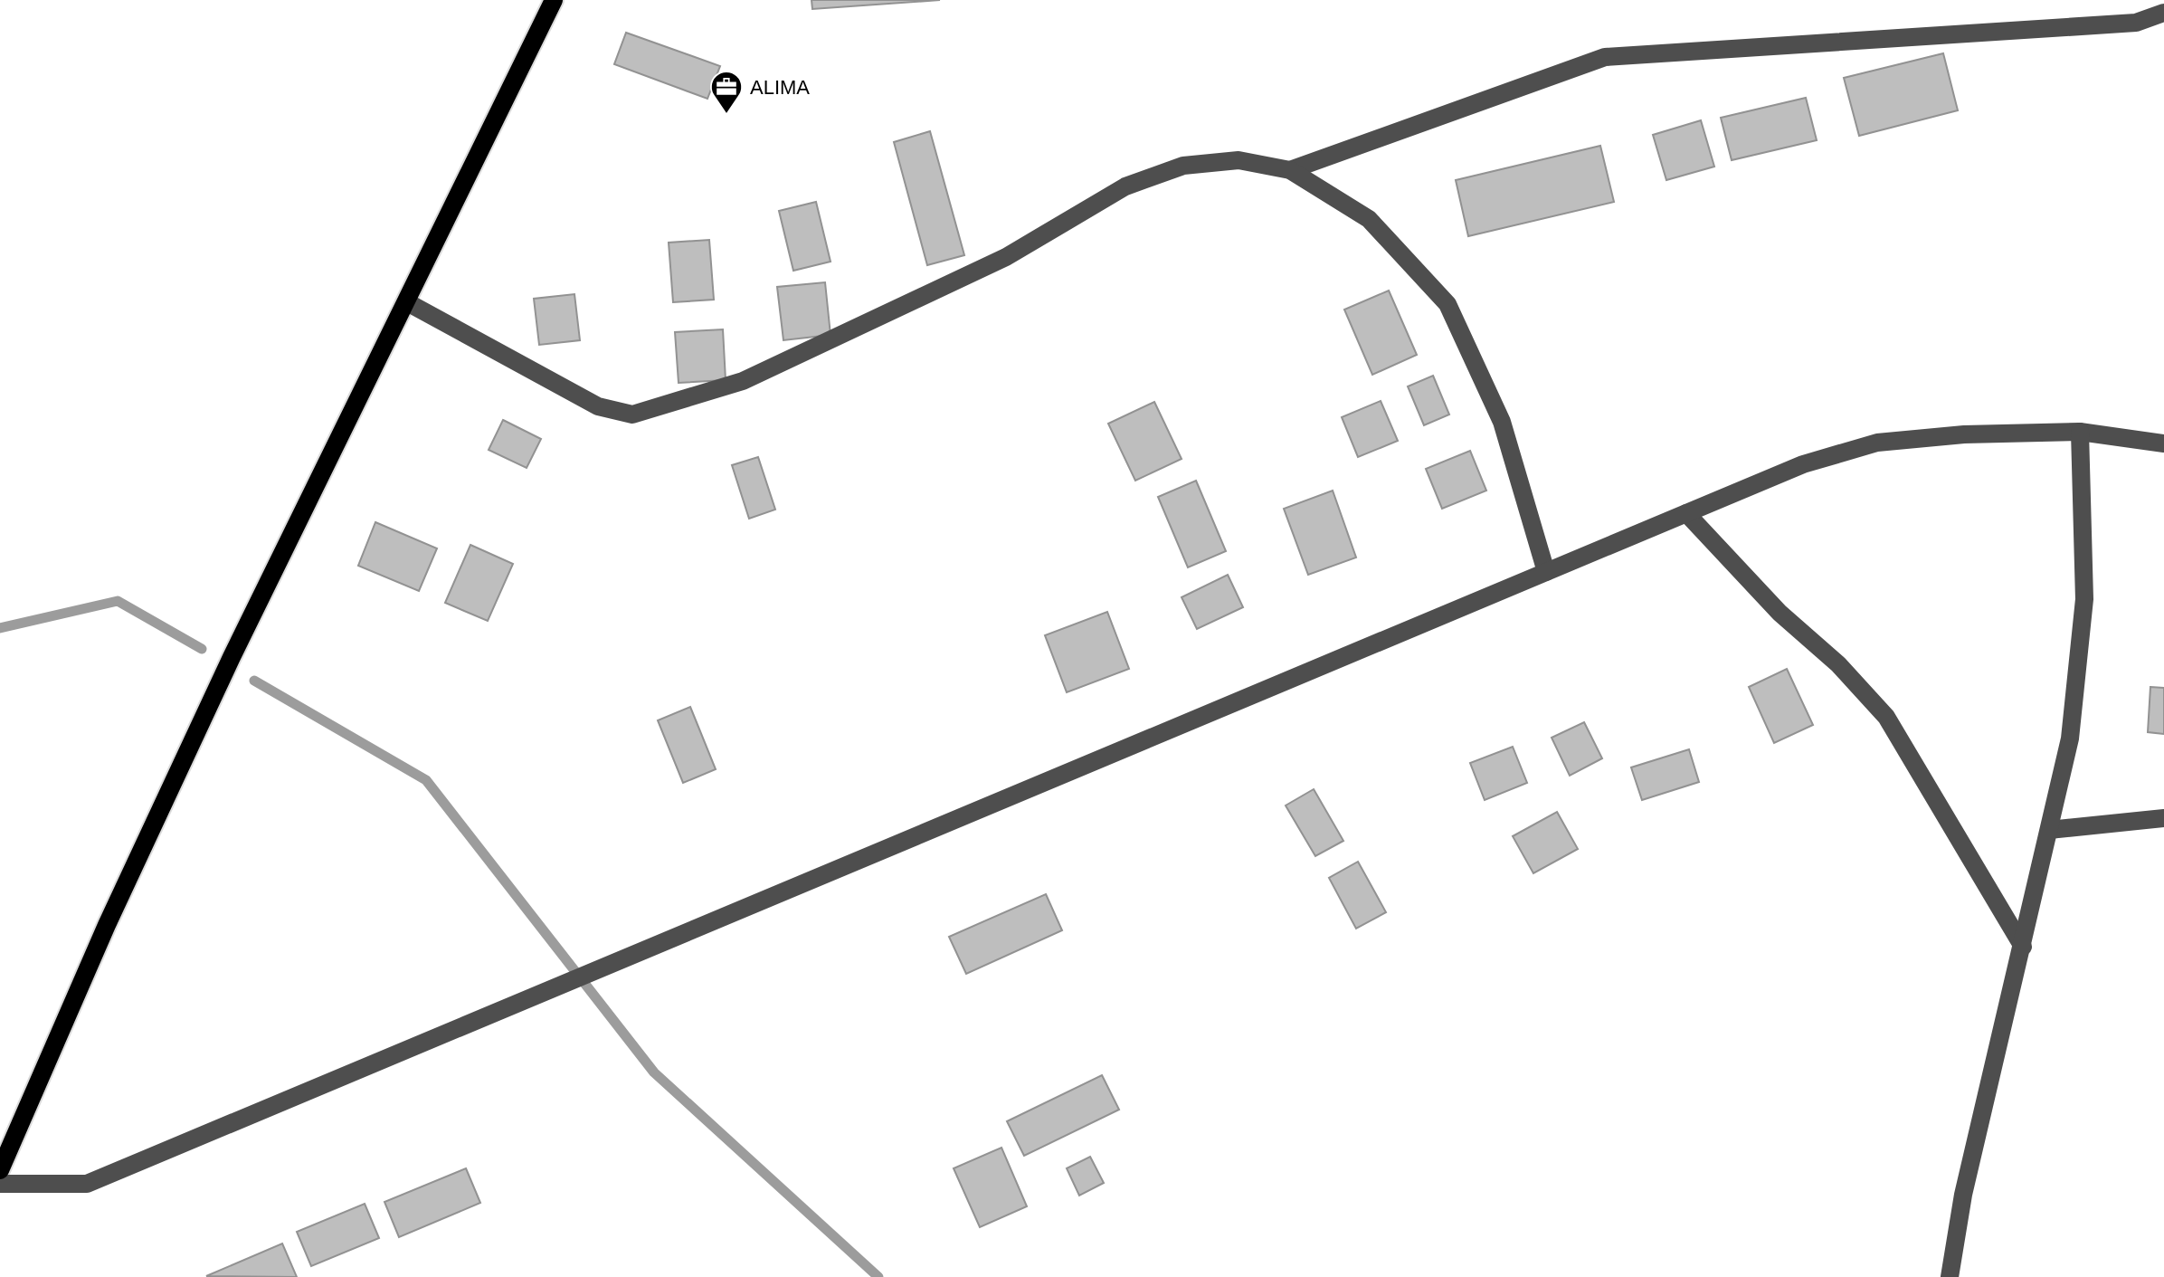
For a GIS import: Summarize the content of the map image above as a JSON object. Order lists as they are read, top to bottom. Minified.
{"places":{"office":["ALIMA"]}}
